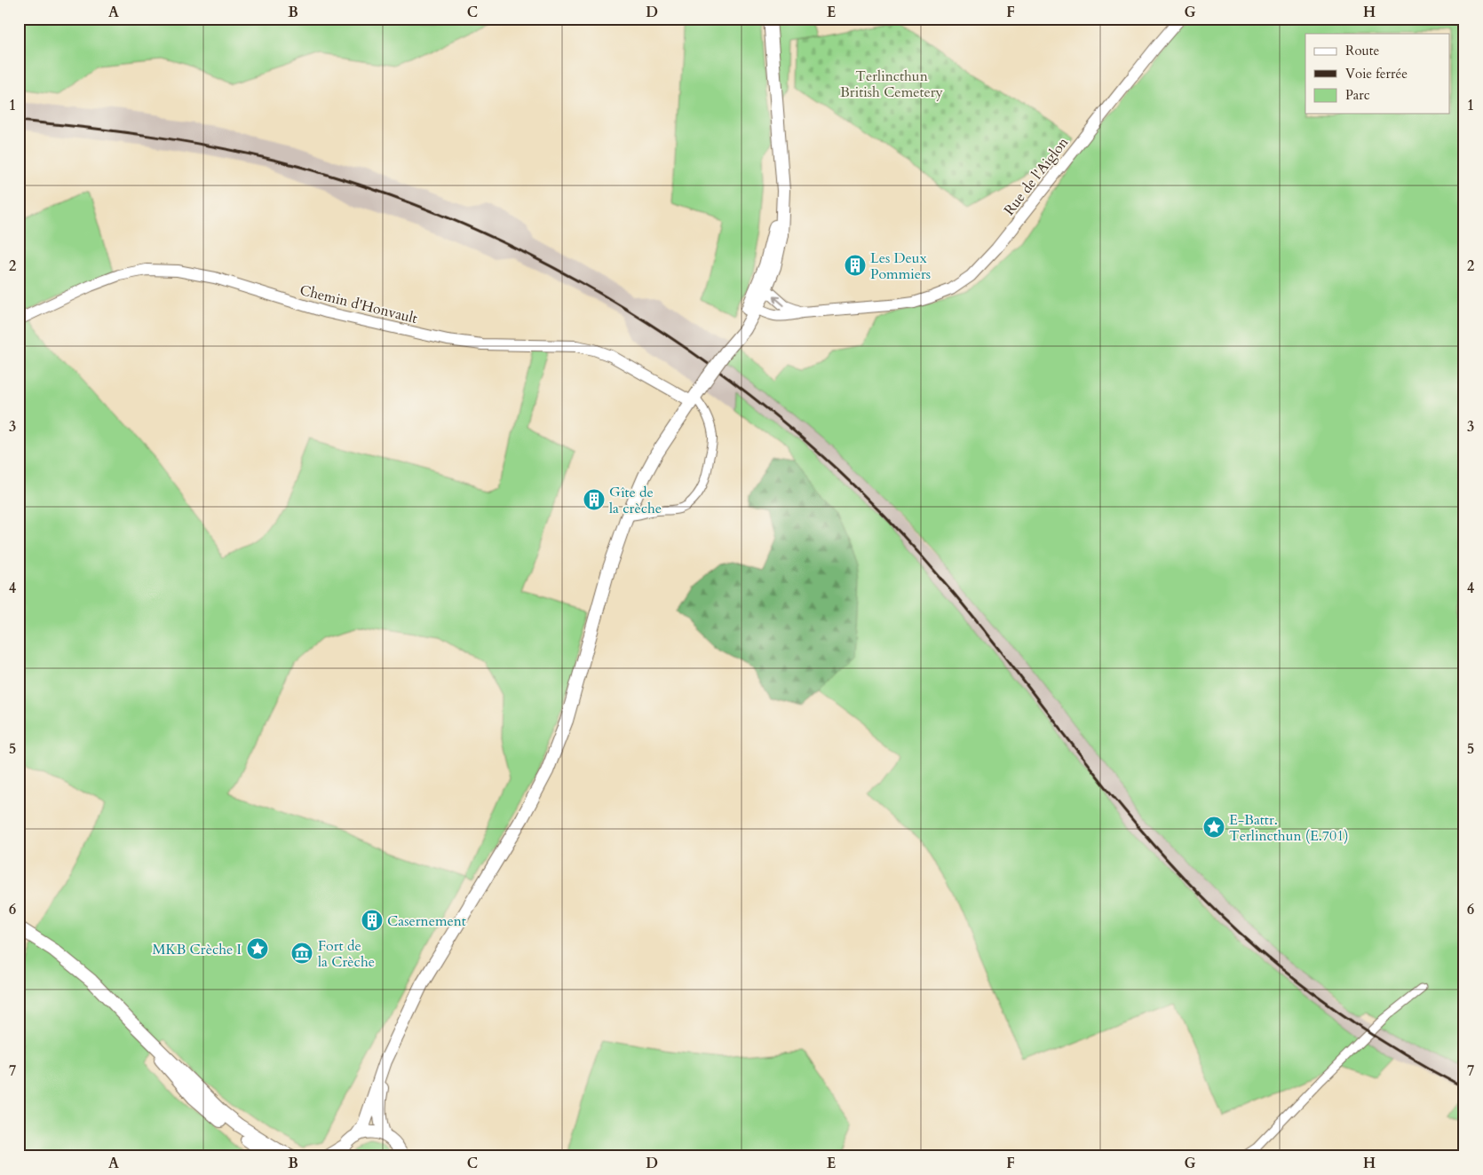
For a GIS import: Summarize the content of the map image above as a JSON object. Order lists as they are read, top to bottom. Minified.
{"streets":{"street":["Rue de l'Aiglon","Chemin d'Honvault"]},"parks":["Terlincthun British Cemetery"],"places":{"building":["Les Deux Pommiers","Gîte de la crèche","Casernement"],"place":["E-Battr. Terlincthun (E.701)","MKB Crèche I"],"museum":["Fort de la Crèche"]},"legend":["Route","Voie ferrée","Parc"],"grid":{"columns":["A","B","C","D","E","F","G","H"],"rows":["1","2","3","4","5","6","7"]}}
